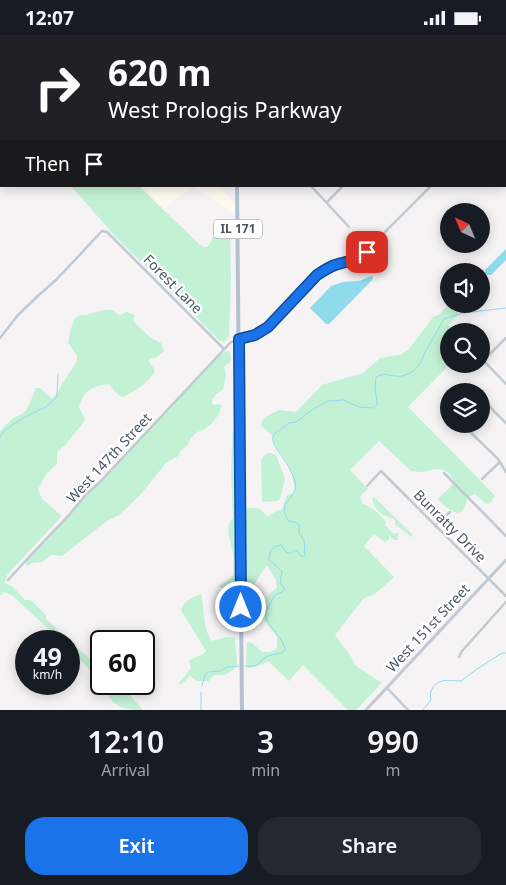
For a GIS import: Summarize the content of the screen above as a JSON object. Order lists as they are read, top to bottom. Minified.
{"streets":{"main road":["IL 171"],"street":["Forest Lane","West 147th Street","Bunratty Drive","West 151st Street"]},"crossings":[["IL 171","West 147th Street"],["Forest Lane","West 147th Street"],["Bunratty Drive","West 151st Street"]],"north":"top left","page":{"status":"12:07","turn":["620 m","West Prologis Parkway"],"then":"Then","speed":"49 km/h","limit":"60","eta":["12:10","Arrival","3","min","990","m"],"buttons":["Exit","Share"]}}
